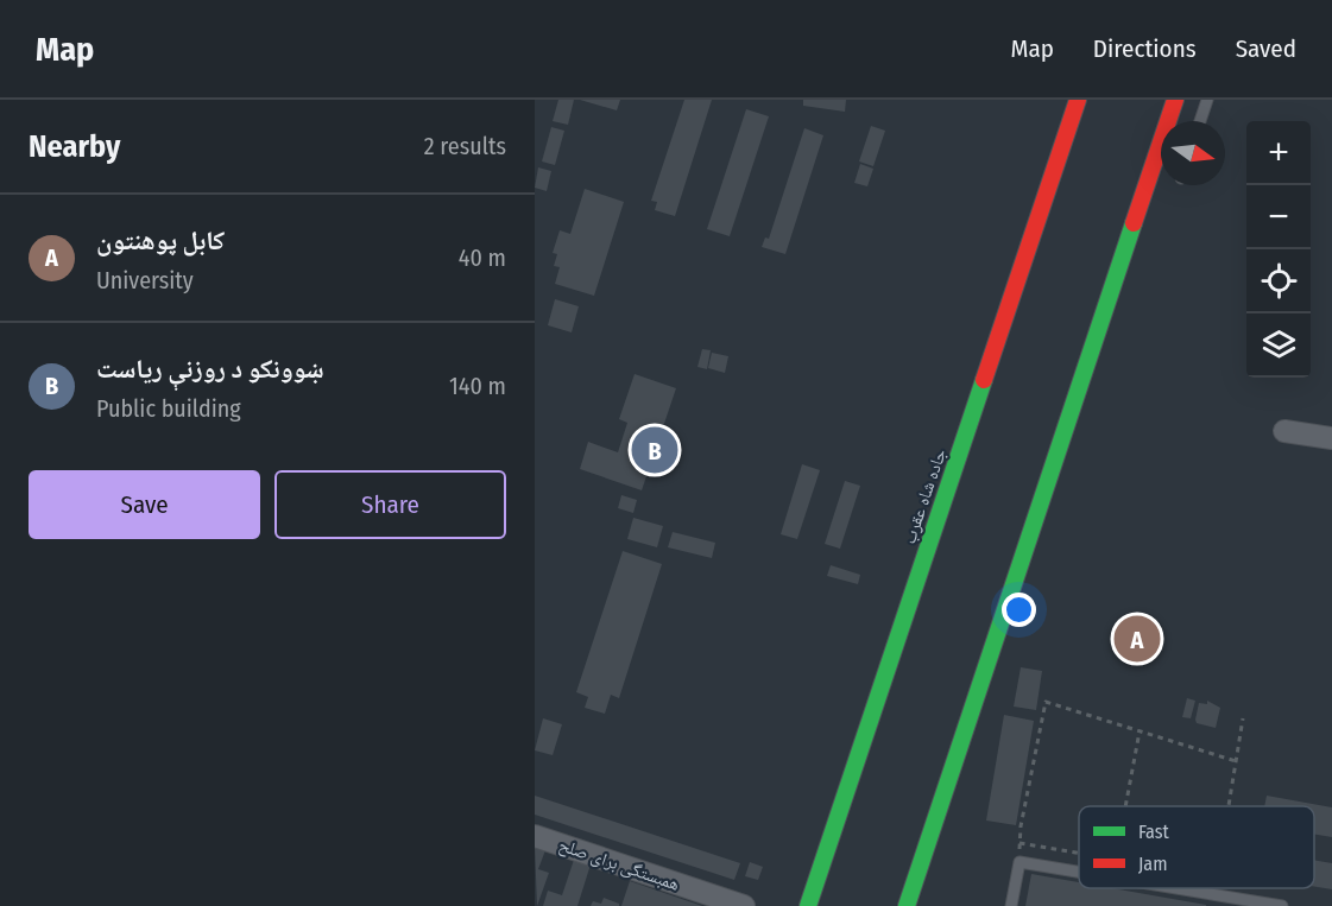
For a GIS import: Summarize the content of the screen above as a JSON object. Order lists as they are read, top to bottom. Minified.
{"streets":{"main road":["جاده شاه عقرب"],"street":["همبستگی برای صلح"]},"legend":["Fast","Jam"],"north":"right","page":{"header":"Map","nav":["Map","Directions","Saved"],"heading":["Nearby","2 results"],"map_buttons":["+","−"],"list":[{"mark":"A","name":"کابل پوهنتون","note":"University","value":"40 m"},{"mark":"B","name":"ښوونکو د روزنې رياست","note":"Public building","value":"140 m"}],"pins":["B","A"],"buttons":["Save","Share"]}}
